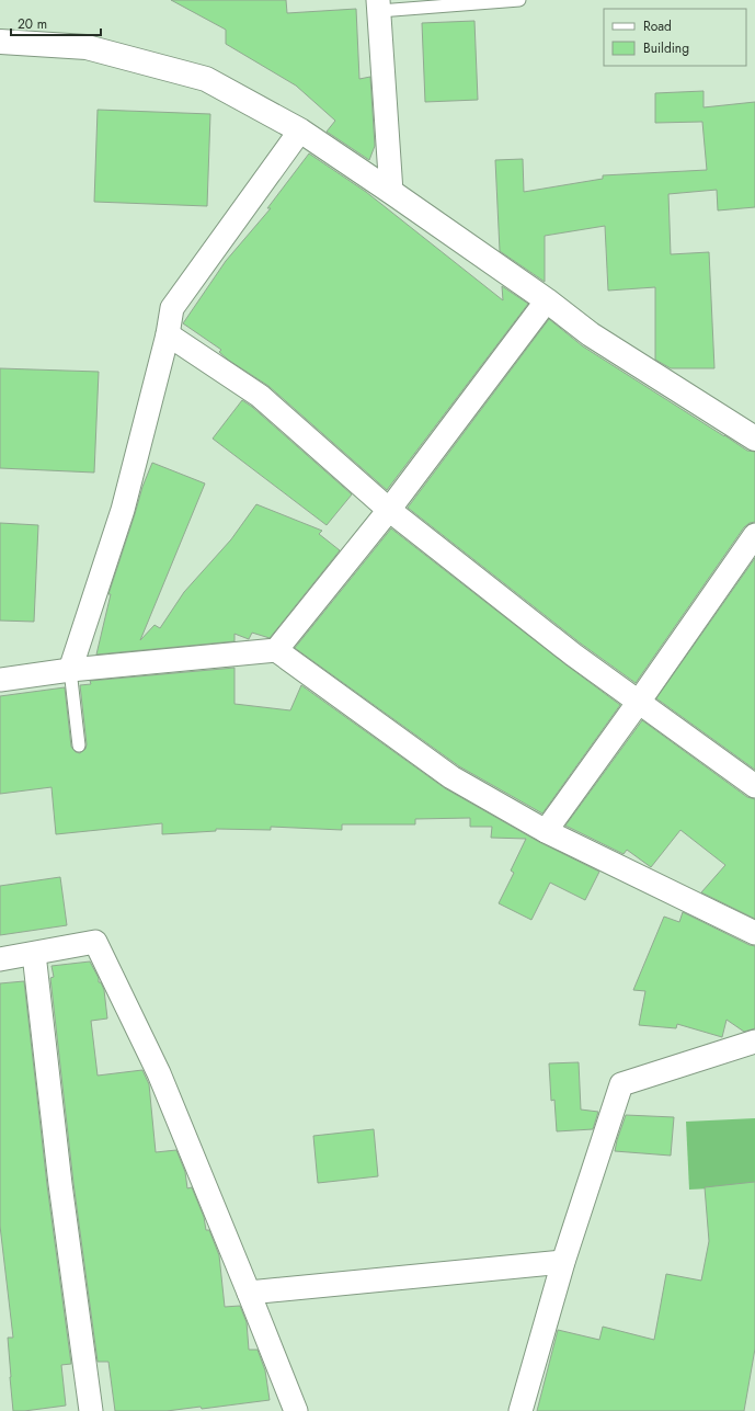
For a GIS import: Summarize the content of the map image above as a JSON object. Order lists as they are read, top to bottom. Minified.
{"legend":["Road","Building"],"scale_bar":"20 m"}
